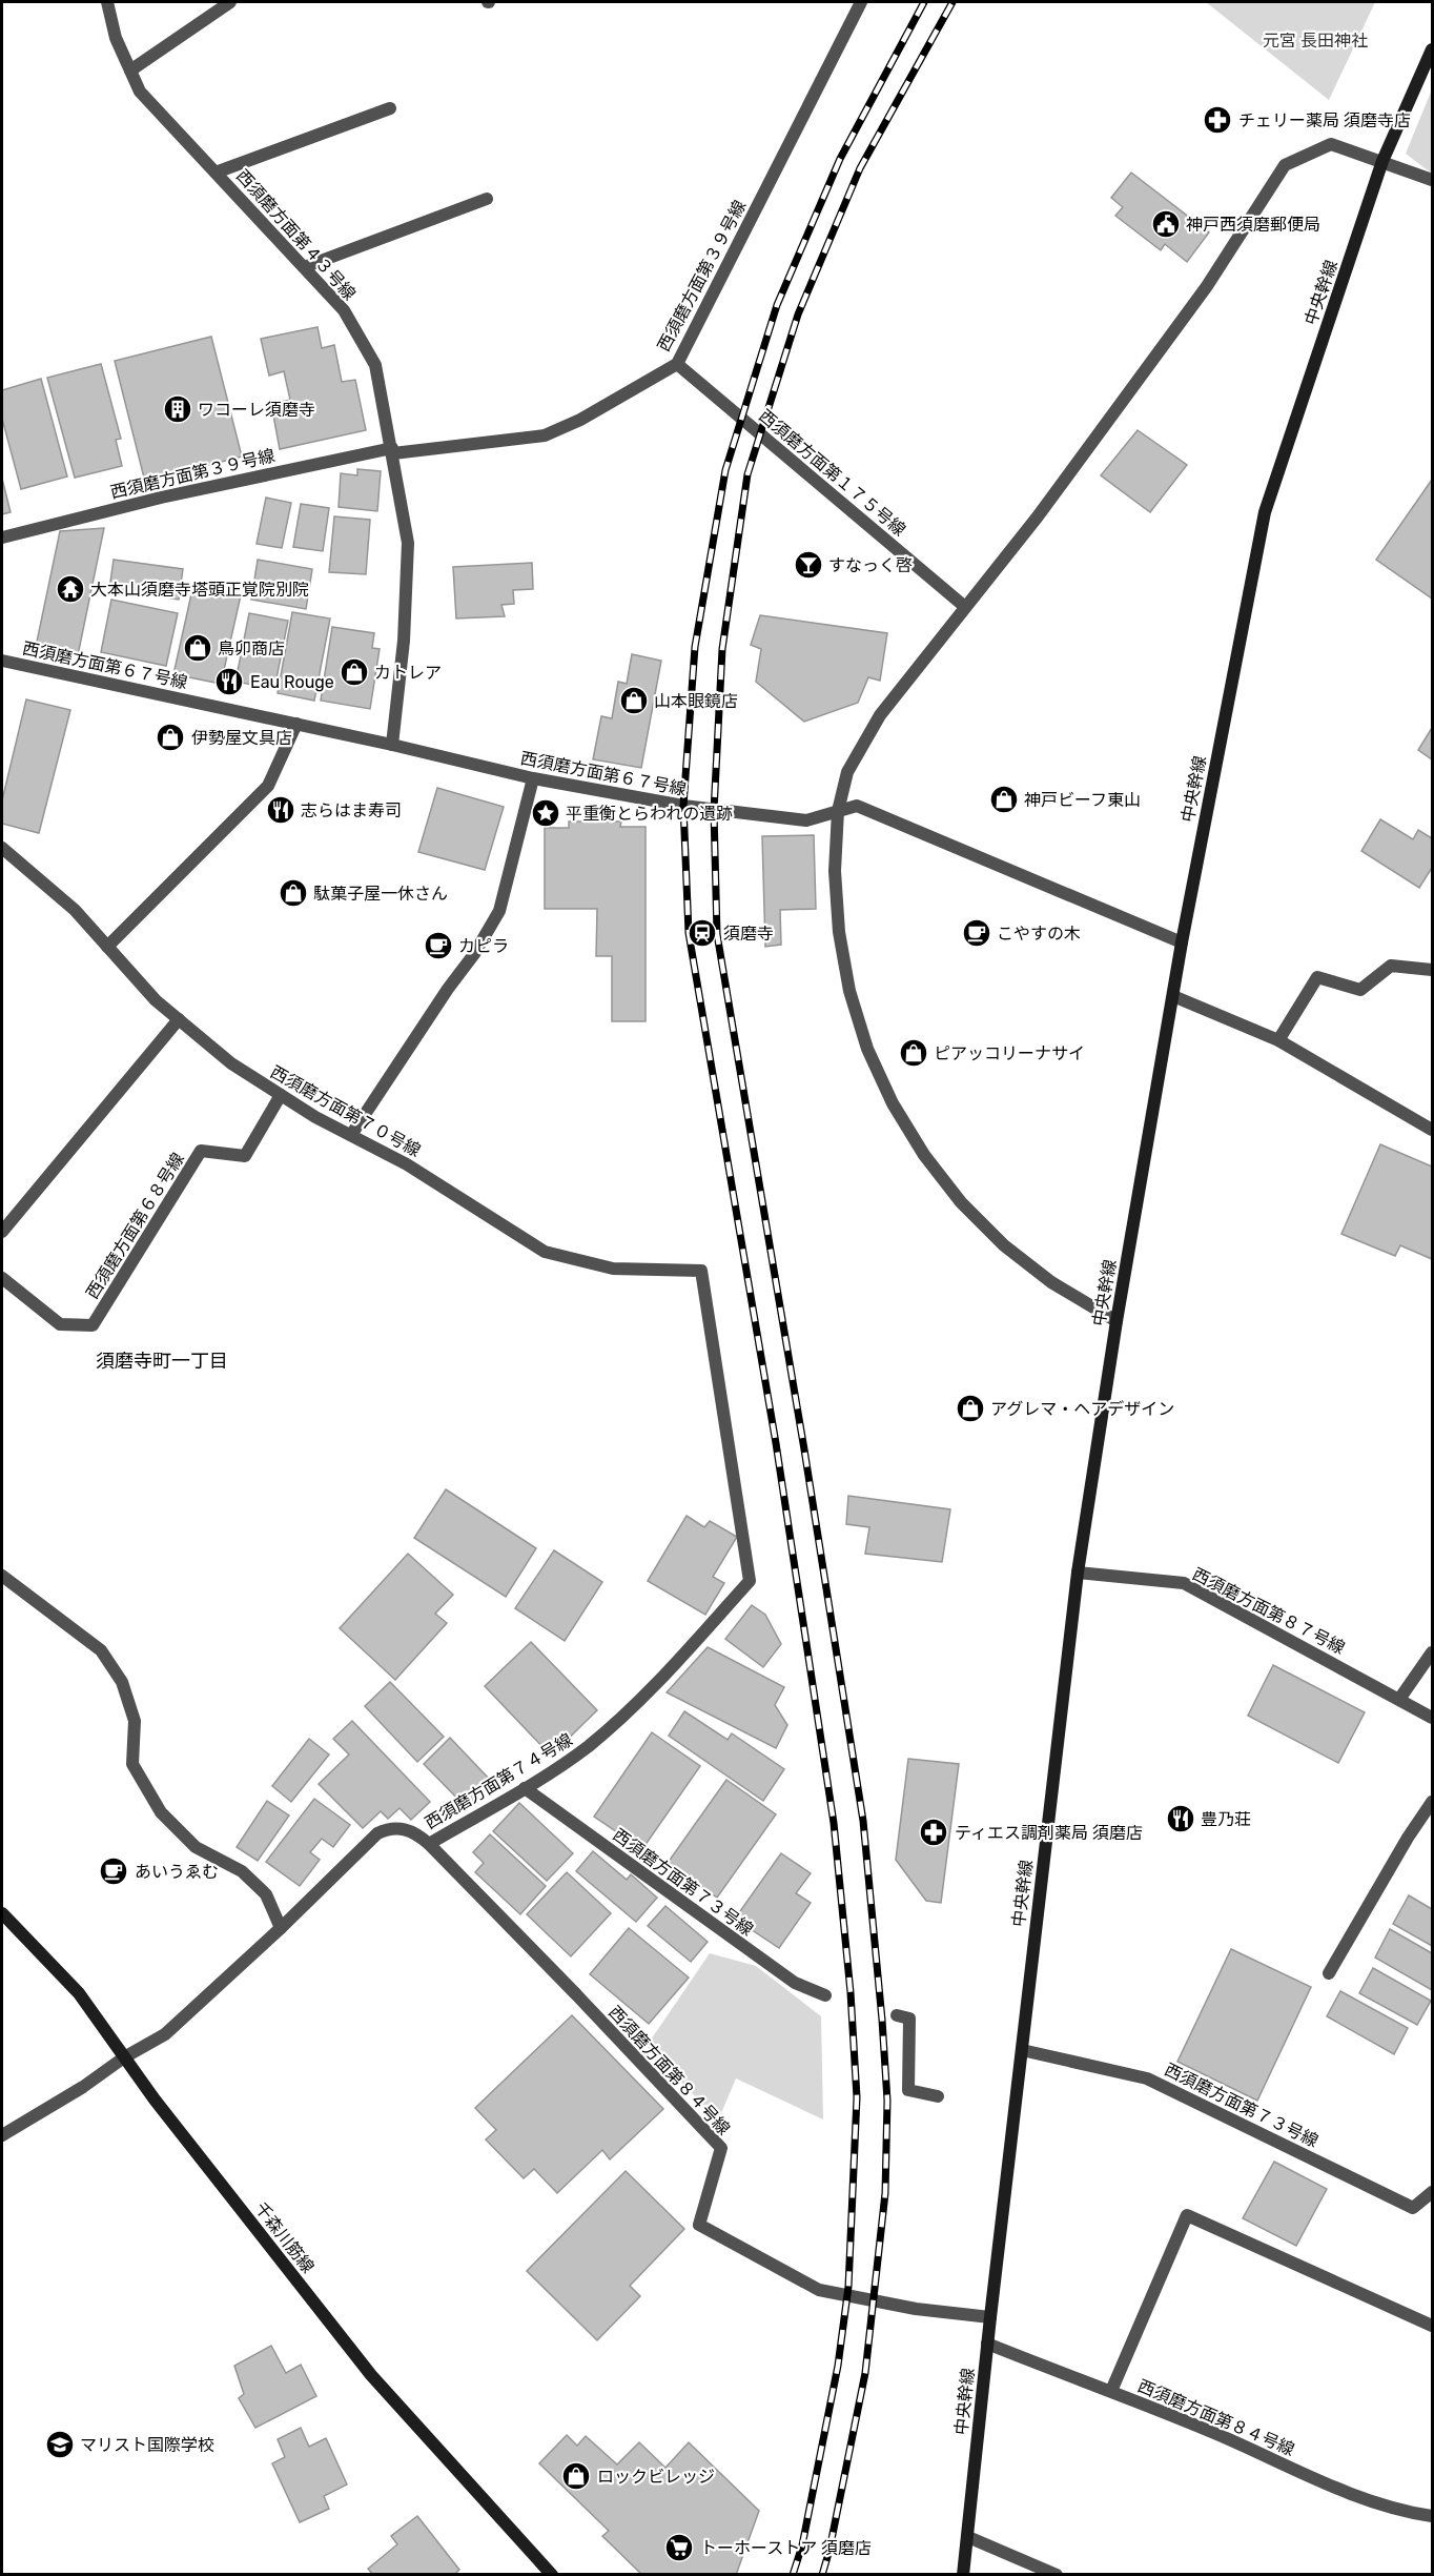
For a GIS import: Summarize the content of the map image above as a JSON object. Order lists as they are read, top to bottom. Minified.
{"streets":{"street":["西須磨方面第４３号線","西須磨方面第３９号線","中央幹線","西須磨方面第１７５号線","西須磨方面第６７号線","西須磨方面第７０号線","西須磨方面第６８号線","西須磨方面第８７号線","西須磨方面第７４号線","西須磨方面第７３号線","西須磨方面第８４号線","千森川筋線"]},"crossings":[["西須磨方面第４３号線","西須磨方面第３９号線"],["西須磨方面第４３号線","西須磨方面第６７号線"],["西須磨方面第３９号線","西須磨方面第１７５号線"],["中央幹線","西須磨方面第６７号線"],["中央幹線","西須磨方面第８７号線"],["中央幹線","西須磨方面第７３号線"],["中央幹線","西須磨方面第８４号線"],["西須磨方面第７０号線","西須磨方面第６８号線"],["西須磨方面第７０号線","西須磨方面第７４号線"],["西須磨方面第７４号線","西須磨方面第７３号線"],["西須磨方面第７４号線","西須磨方面第８４号線"],["西須磨方面第７４号線","千森川筋線"]],"districts":["須磨寺町一丁目"],"parks":["元宮 長田神社"],"places":{"pharmacy":["チェリー薬局 須磨寺店","ティエス調剤薬局 須磨店"],"public building":["神戸西須磨郵便局"],"building":["ワコーレ須磨寺"],"bar":["すなっく啓"],"temple":["大本山須磨寺塔頭正覚院別院"],"shop":["鳥卯商店","カトレア","山本眼鏡店","伊勢屋文具店","神戸ビーフ東山","駄菓子屋一休さん","ピアッコリーナサイ","アグレマ・ヘアデザイン","ロックビレッジ"],"restaurant":["Eau Rouge","志らはま寿司","豊乃荘"],"place":["平重衡とらわれの遺跡"],"station":["須磨寺"],"cafe":["こやすの木","カピラ","あいうゑむ"],"school or university":["マリスト国際学校"],"supermarket":["トーホーストア 須磨店"]}}
